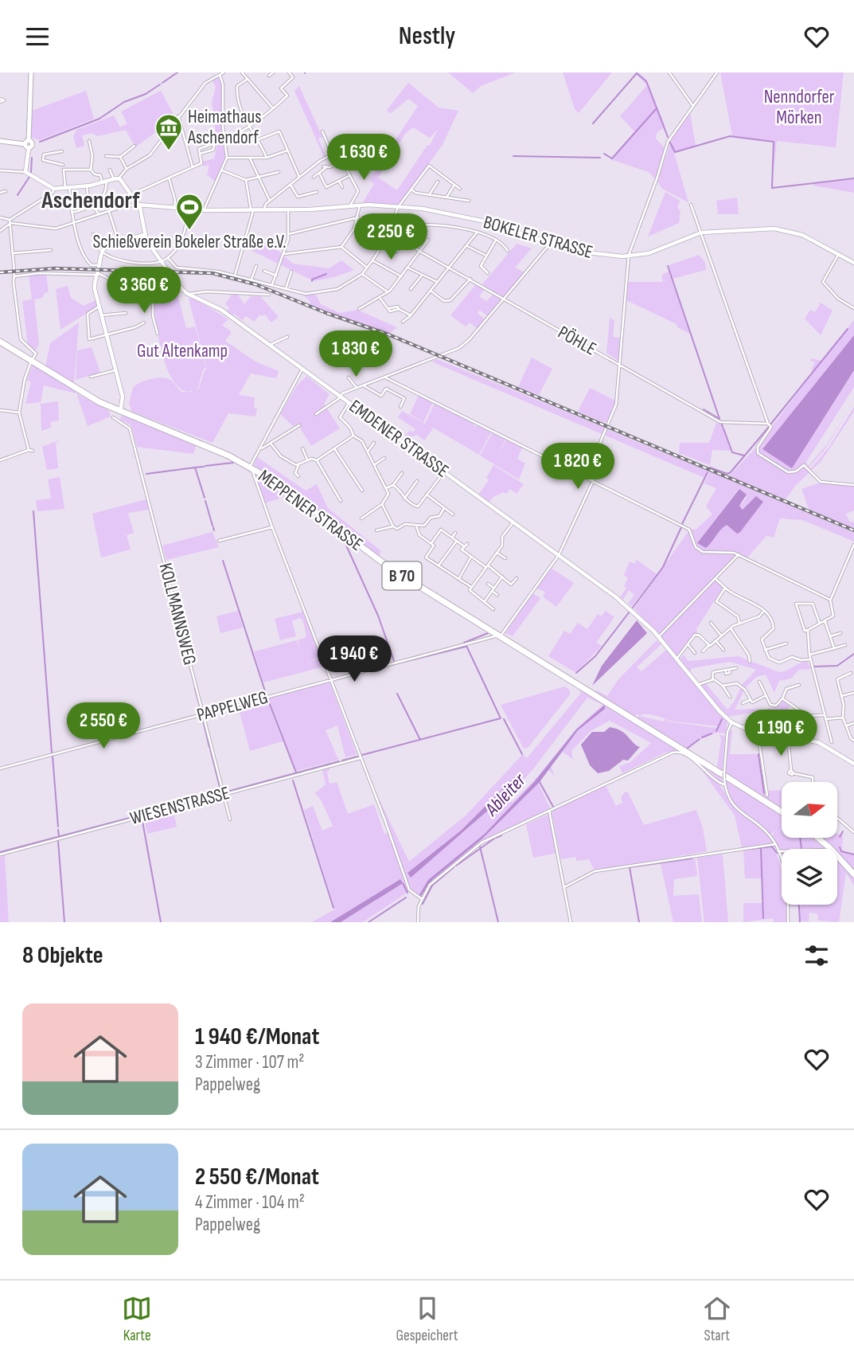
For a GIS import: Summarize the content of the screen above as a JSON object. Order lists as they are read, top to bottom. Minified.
{"streets":{"main road":["MEPPENER STRASSE","B 70"],"street":["BOKELER STRASSE","PÖHLE","EMDENER STRASSE","KOLLMANNSWEG","PAPPELWEG","WIESENSTRASSE"]},"crossings":[["MEPPENER STRASSE","B 70"],["MEPPENER STRASSE","PAPPELWEG"],["KOLLMANNSWEG","PAPPELWEG"],["KOLLMANNSWEG","WIESENSTRASSE"]],"districts":["Aschendorf"],"water":["Ableiter"],"parks":["Nenndorfer Mörken","Gut Altenkamp"],"places":{"museum":["Heimathaus Aschendorf"],"sports":["Schießverein Bokeler Straße e.V."]},"north":"right","page":{"header":"Nestly","price":["1 630 €","2 250 €","3 360 €","1 830 €","1 820 €","1 940 €","2 550 €","1 190 €"],"heading":"8 Objekte","list":[{"name":"1 940 €/Monat","note":"3 Zimmer · 107 m² · Pappelweg"},{"name":"2 550 €/Monat","note":"4 Zimmer · 104 m² · Pappelweg"}],"tabs":["Karte","Gespeichert","Start"]}}
